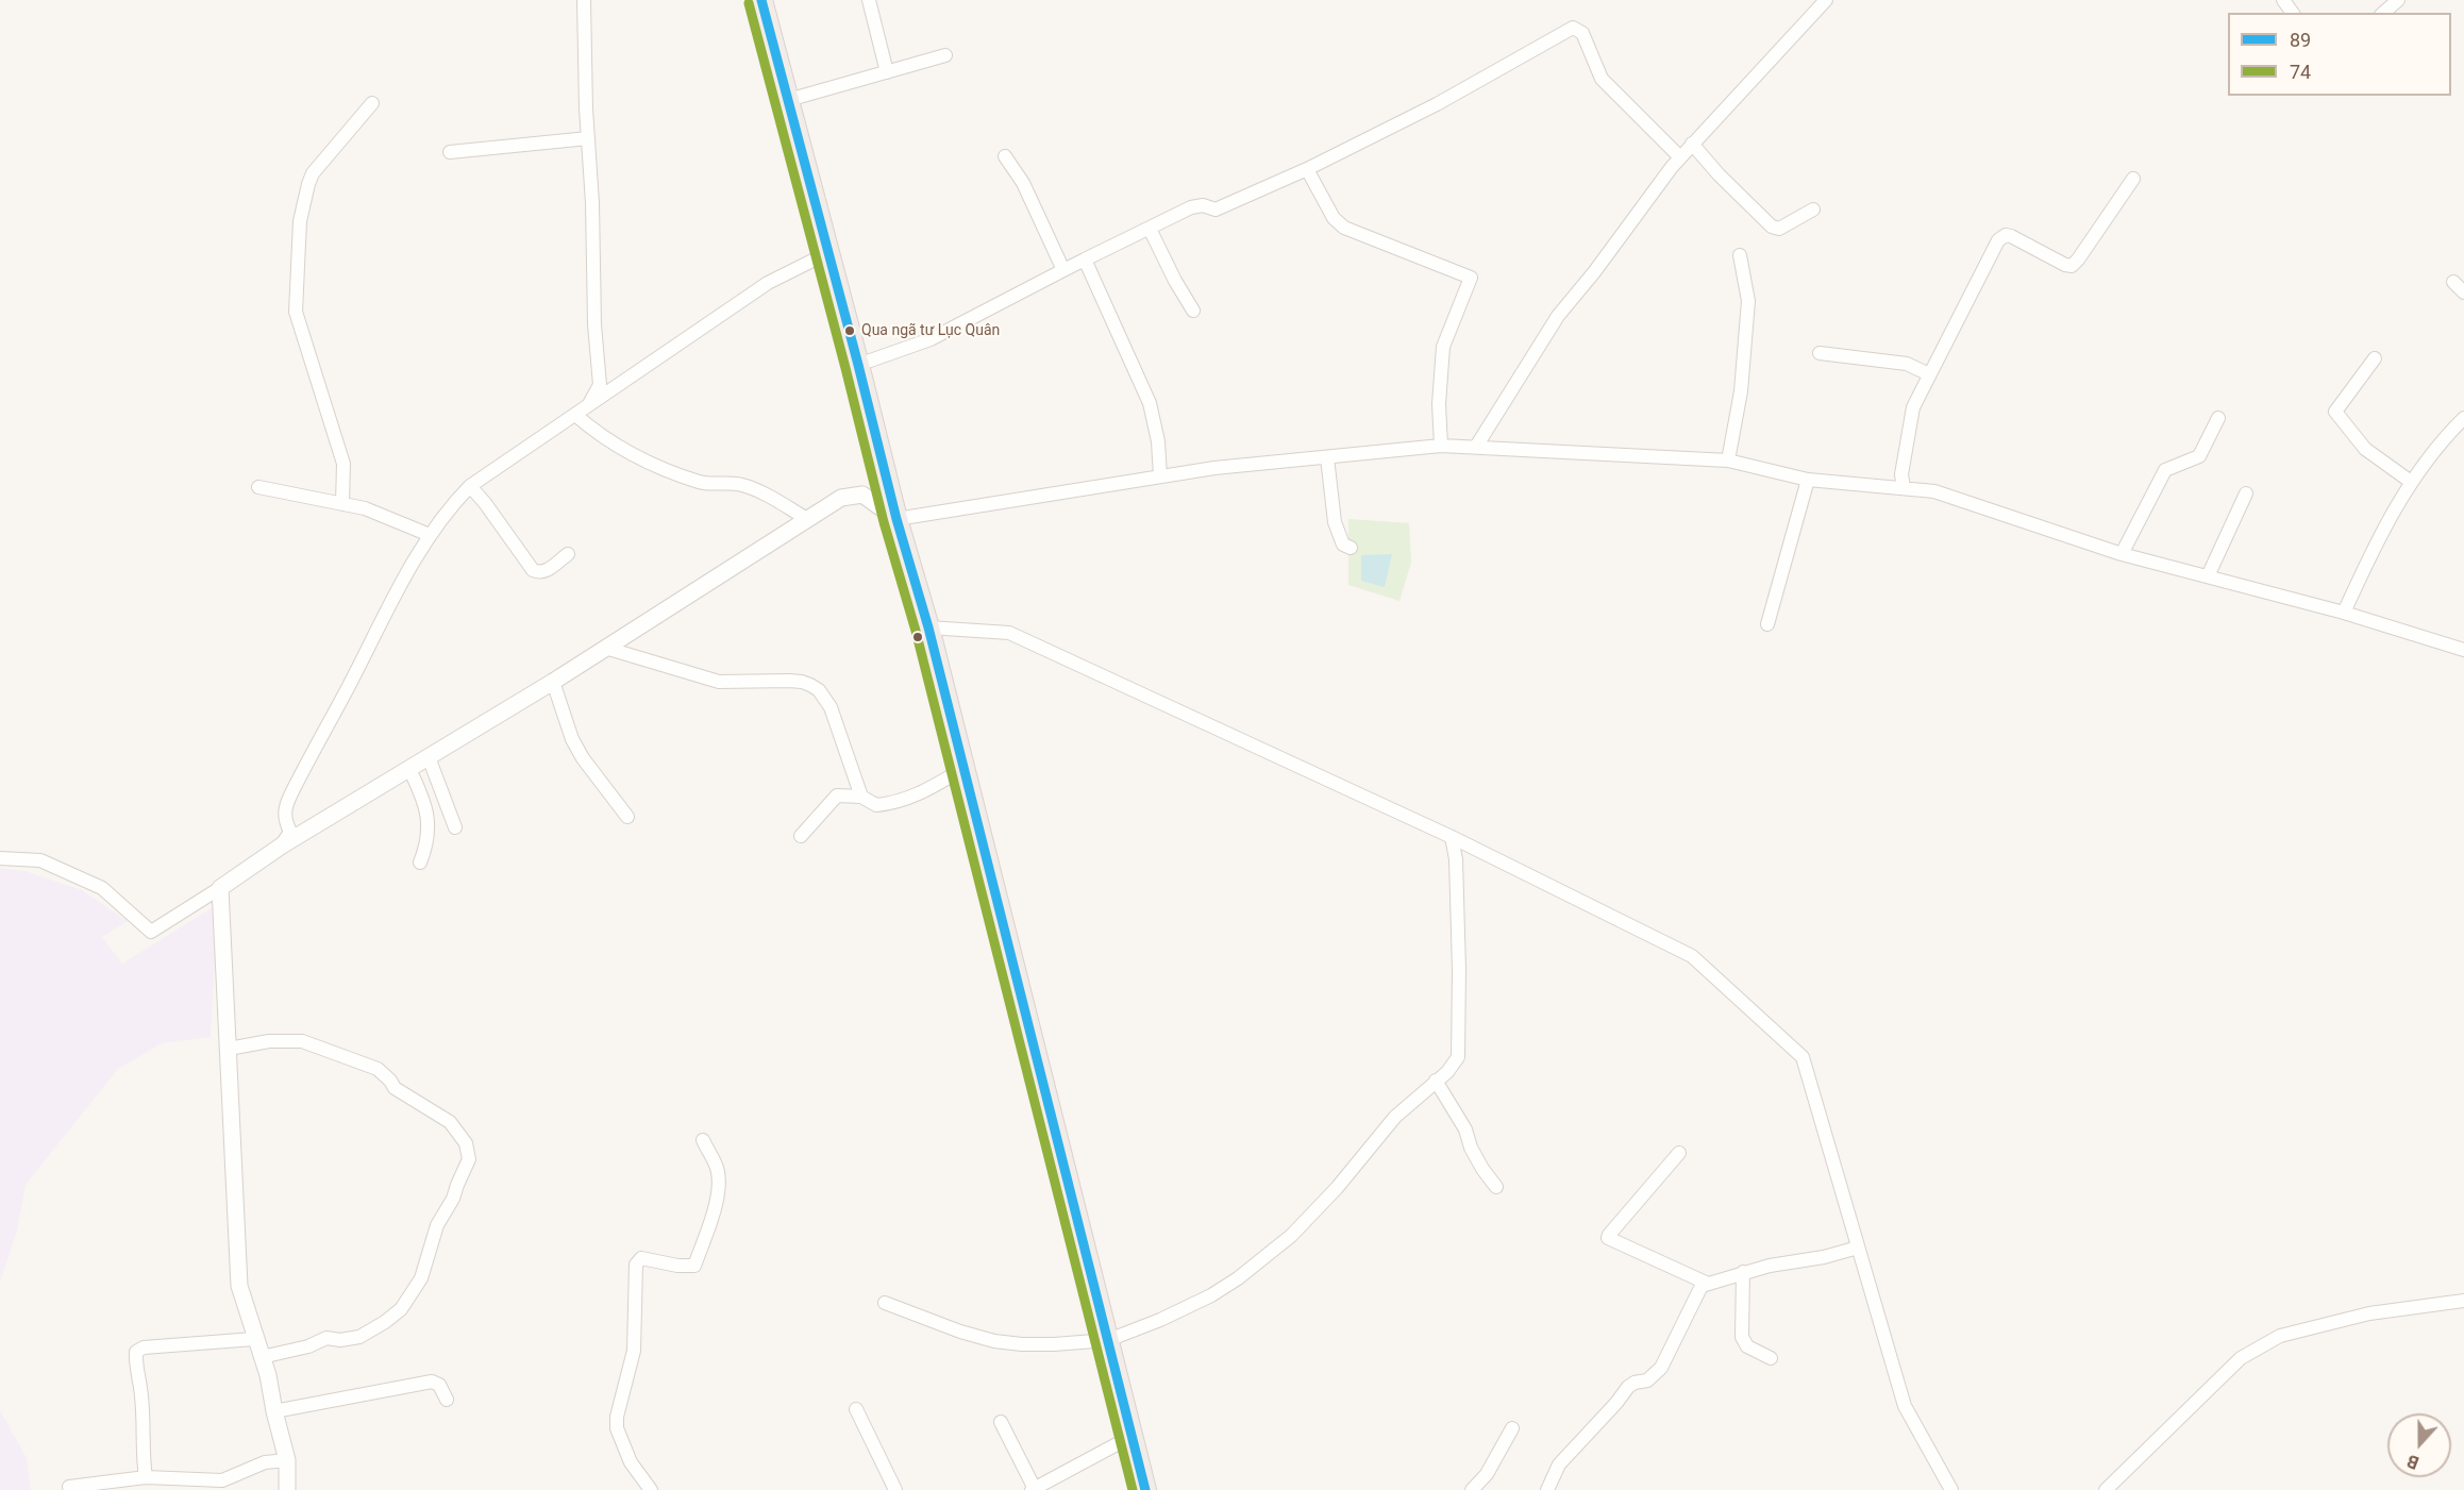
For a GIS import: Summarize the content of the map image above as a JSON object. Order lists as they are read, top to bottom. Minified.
{"places":["Qua ngã tư Lục Quân"],"lines":["transit line 89","transit line 74"],"legend":["89","74"],"north":"bottom"}
